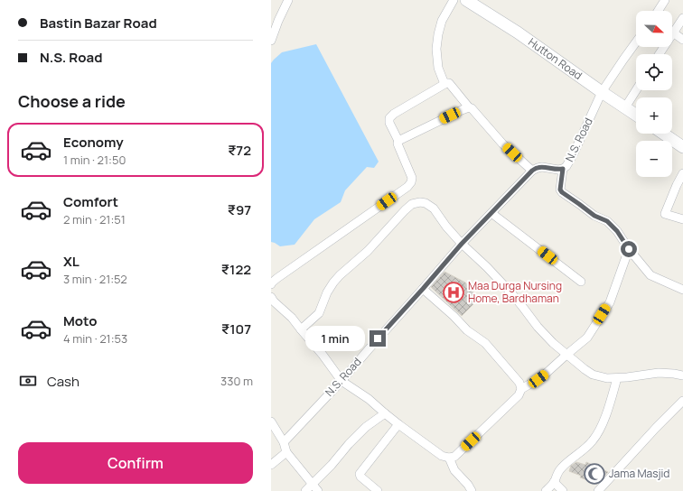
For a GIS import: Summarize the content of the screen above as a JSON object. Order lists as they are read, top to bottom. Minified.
{"streets":{"street":["Hutton Road","N.S. Road"]},"crossings":[["Hutton Road","N.S. Road"]],"places":{"hospital":["Maa Durga Nursing Home, Bardhaman"],"mosque":["Jama Masjid"]},"north":"right","page":{"banner":["Bastin Bazar Road","N.S. Road"],"map_buttons":["+","−"],"heading":"Choose a ride","list":[{"name":"Economy","note":"1 min · 21:50","value":"₹72"},{"name":"Comfort","note":"2 min · 21:51","value":"₹97"},{"name":"XL","note":"3 min · 21:52","value":"₹122"},{"name":"Moto","note":"4 min · 21:53","value":"₹107"}],"bubble":"1 min","pay":["Cash","330 m"],"buttons":"Confirm"}}
